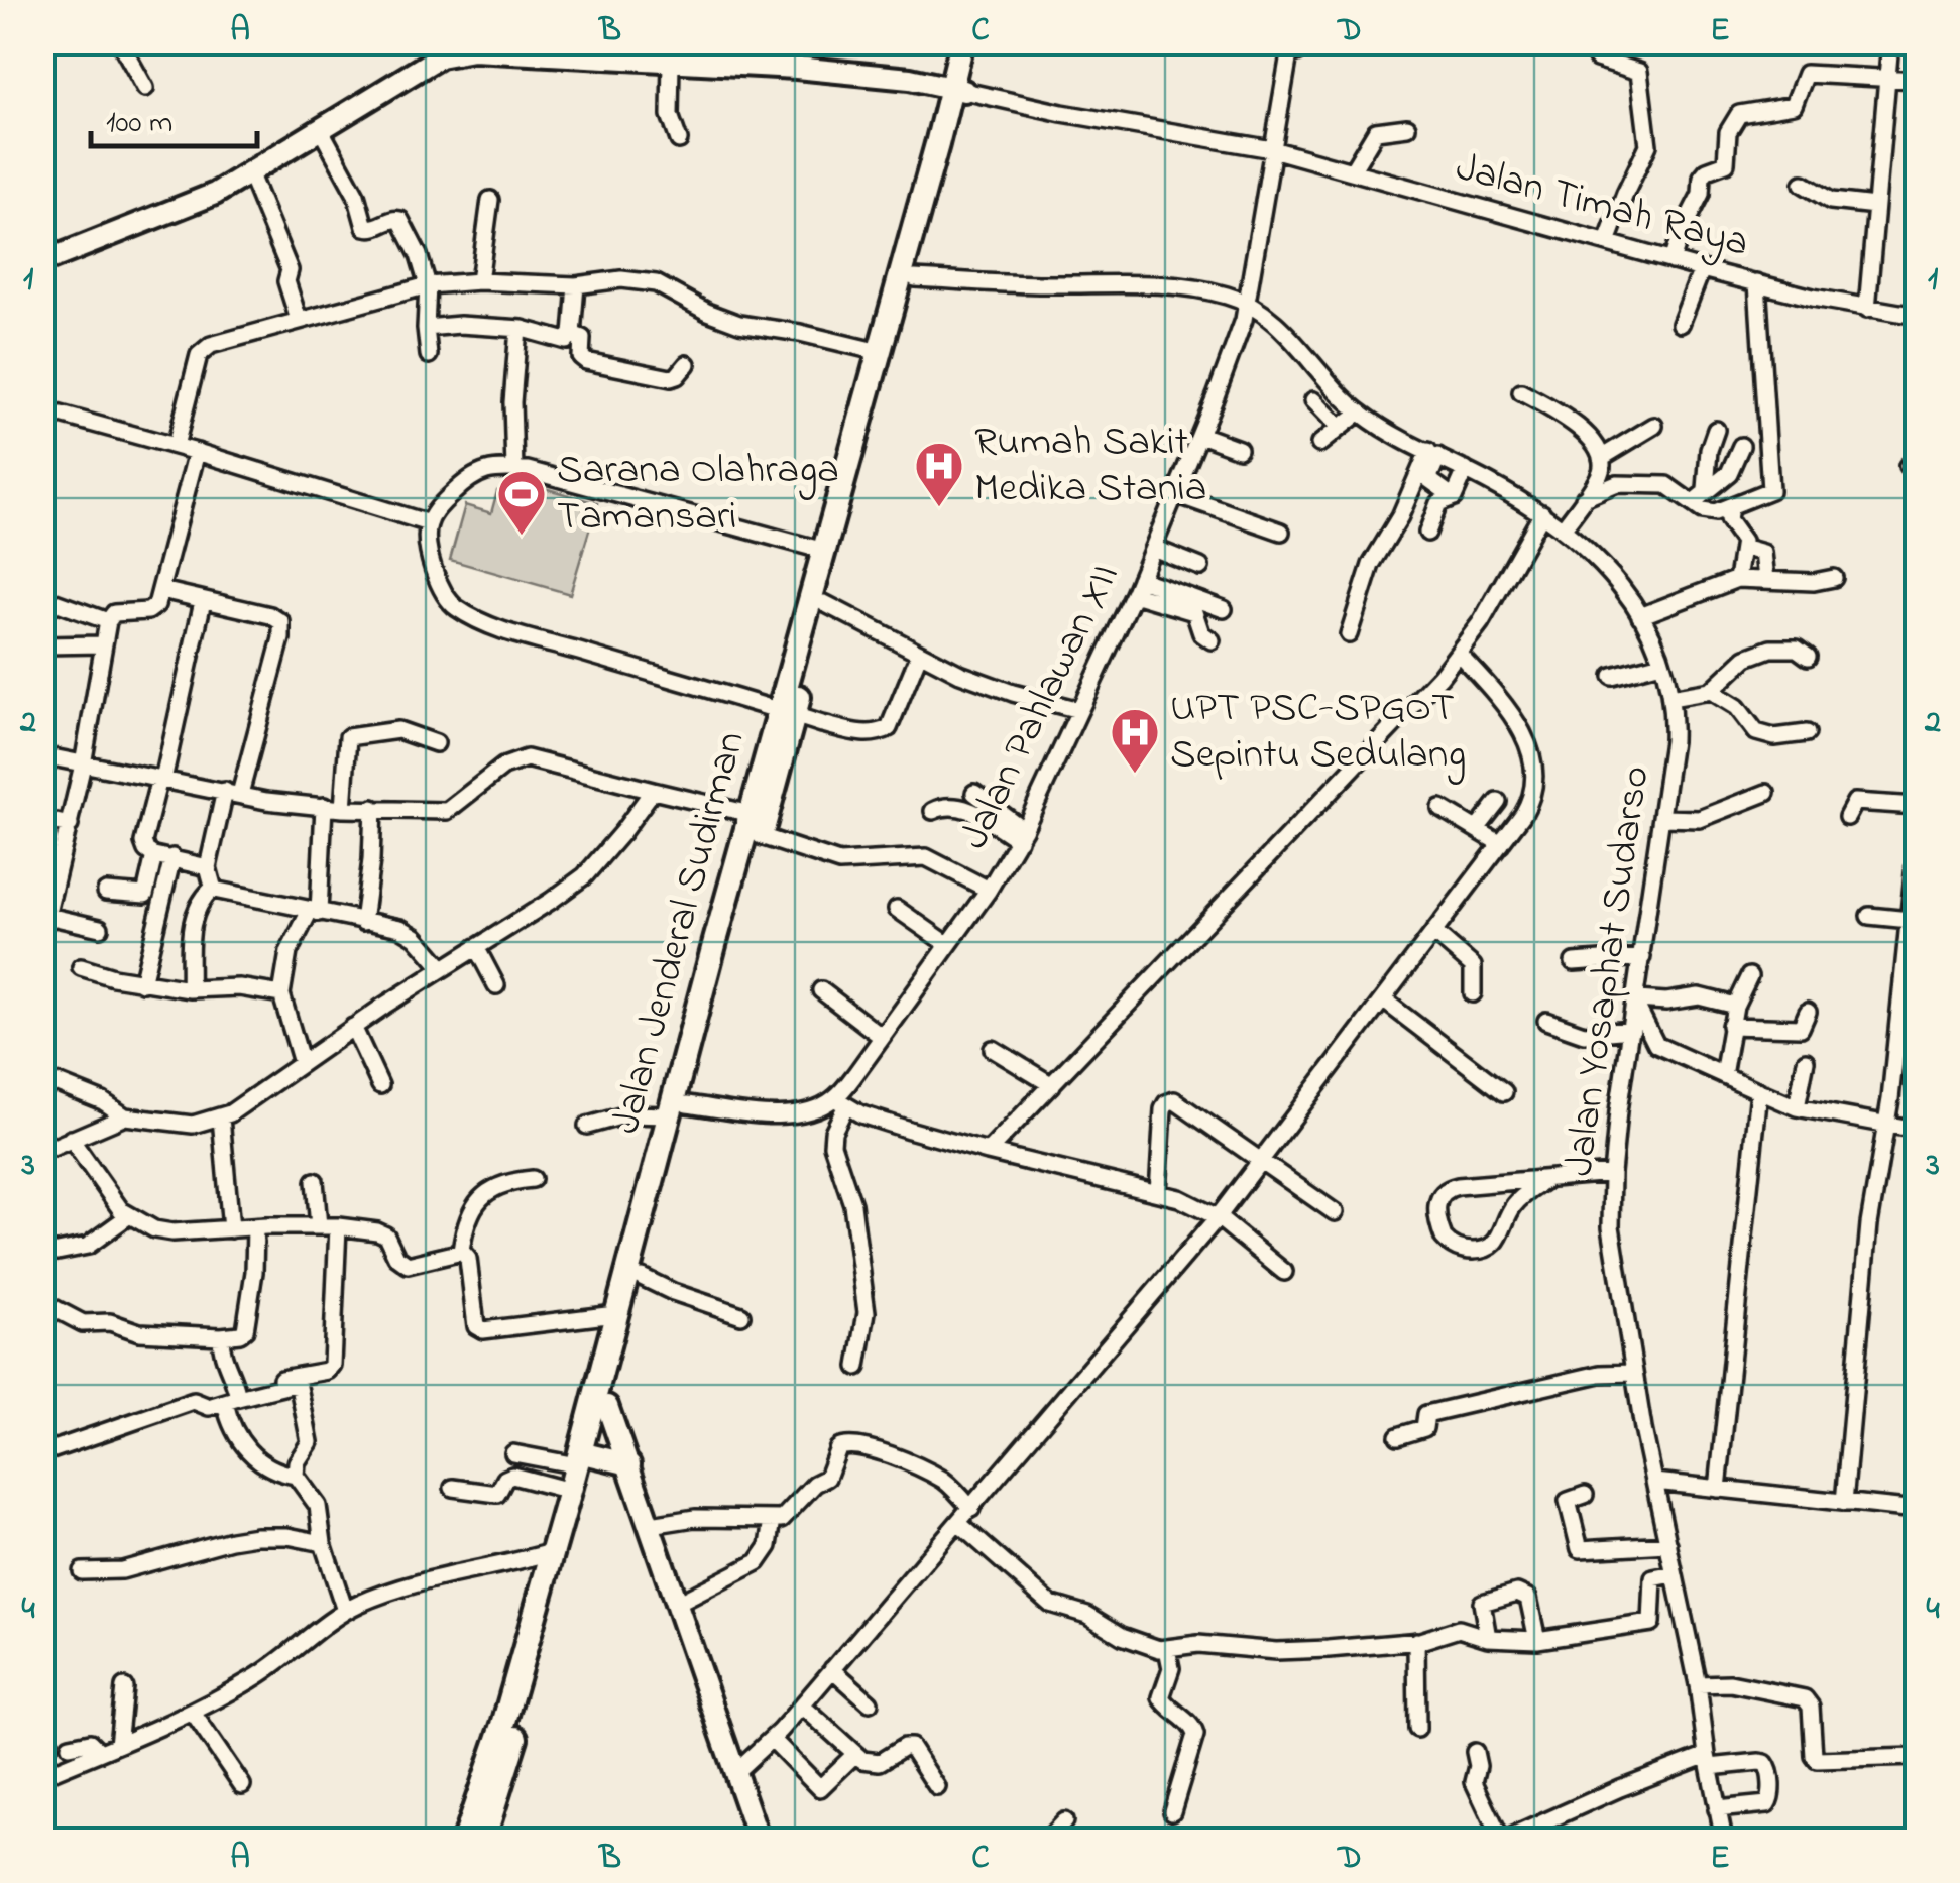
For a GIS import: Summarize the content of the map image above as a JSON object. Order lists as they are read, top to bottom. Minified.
{"streets":{"highway":["Jalan Jenderal Sudirman"],"street":["Jalan Timah Raya","Jalan Pahlawan XII","Jalan Yosaphat Sudarso"]},"crossings":[["Jalan Timah Raya","Jalan Pahlawan XII"],["Jalan Timah Raya","Jalan Jenderal Sudirman"],["Jalan Pahlawan XII","Jalan Yosaphat Sudarso"]],"places":{"hospital":["Rumah Sakit Medika Stania","UPT PSC-SPGOT Sepintu Sedulang"],"sports":["Sarana Olahraga Tamansari"]},"scale_bar":"100 m","grid":{"columns":["A","B","C","D","E"],"rows":["1","2","3","4"]}}
